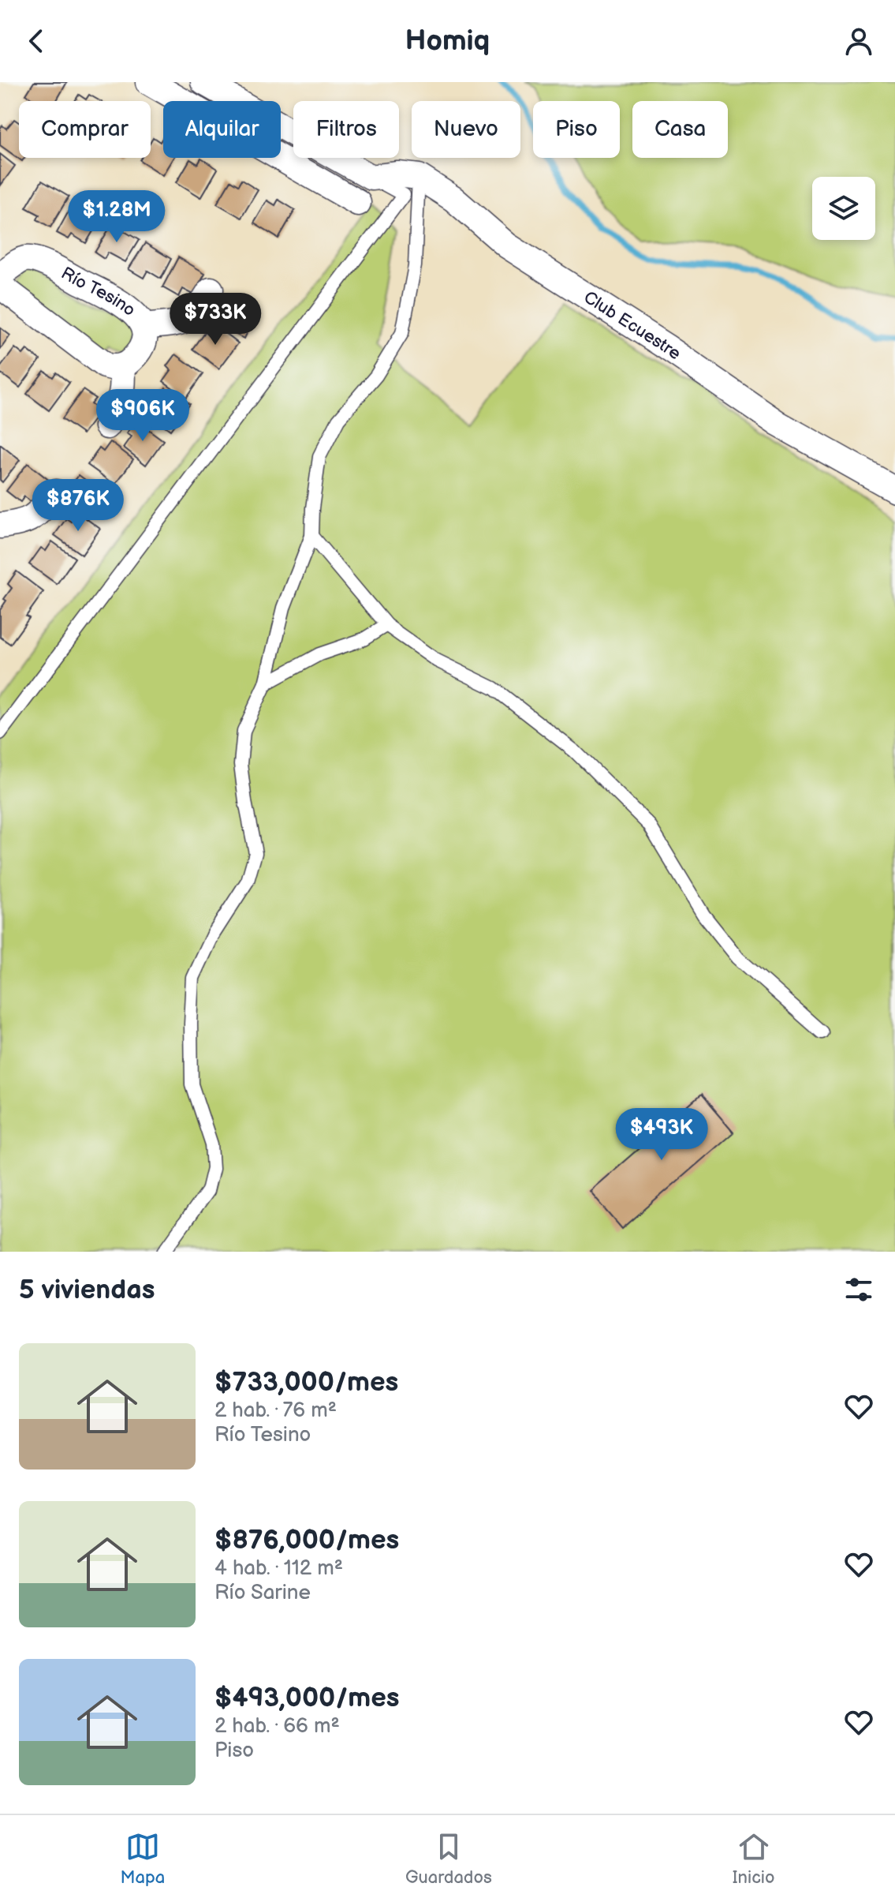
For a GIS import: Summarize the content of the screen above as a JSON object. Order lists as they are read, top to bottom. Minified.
{"streets":{"street":["Río Tesino","Club Ecuestre"]},"page":{"header":"Homiq","chip":["Comprar","Alquilar","Filtros","Nuevo","Piso","Casa"],"price":["$1.28M","$733K","$906K","$876K","$493K"],"heading":"5 viviendas","list":[{"name":"$733,000/mes","note":"2 hab. · 76 m² · Río Tesino"},{"name":"$876,000/mes","note":"4 hab. · 112 m² · Río Sarine"},{"name":"$493,000/mes","note":"2 hab. · 66 m² · Piso"}],"tabs":["Mapa","Guardados","Inicio"]}}
